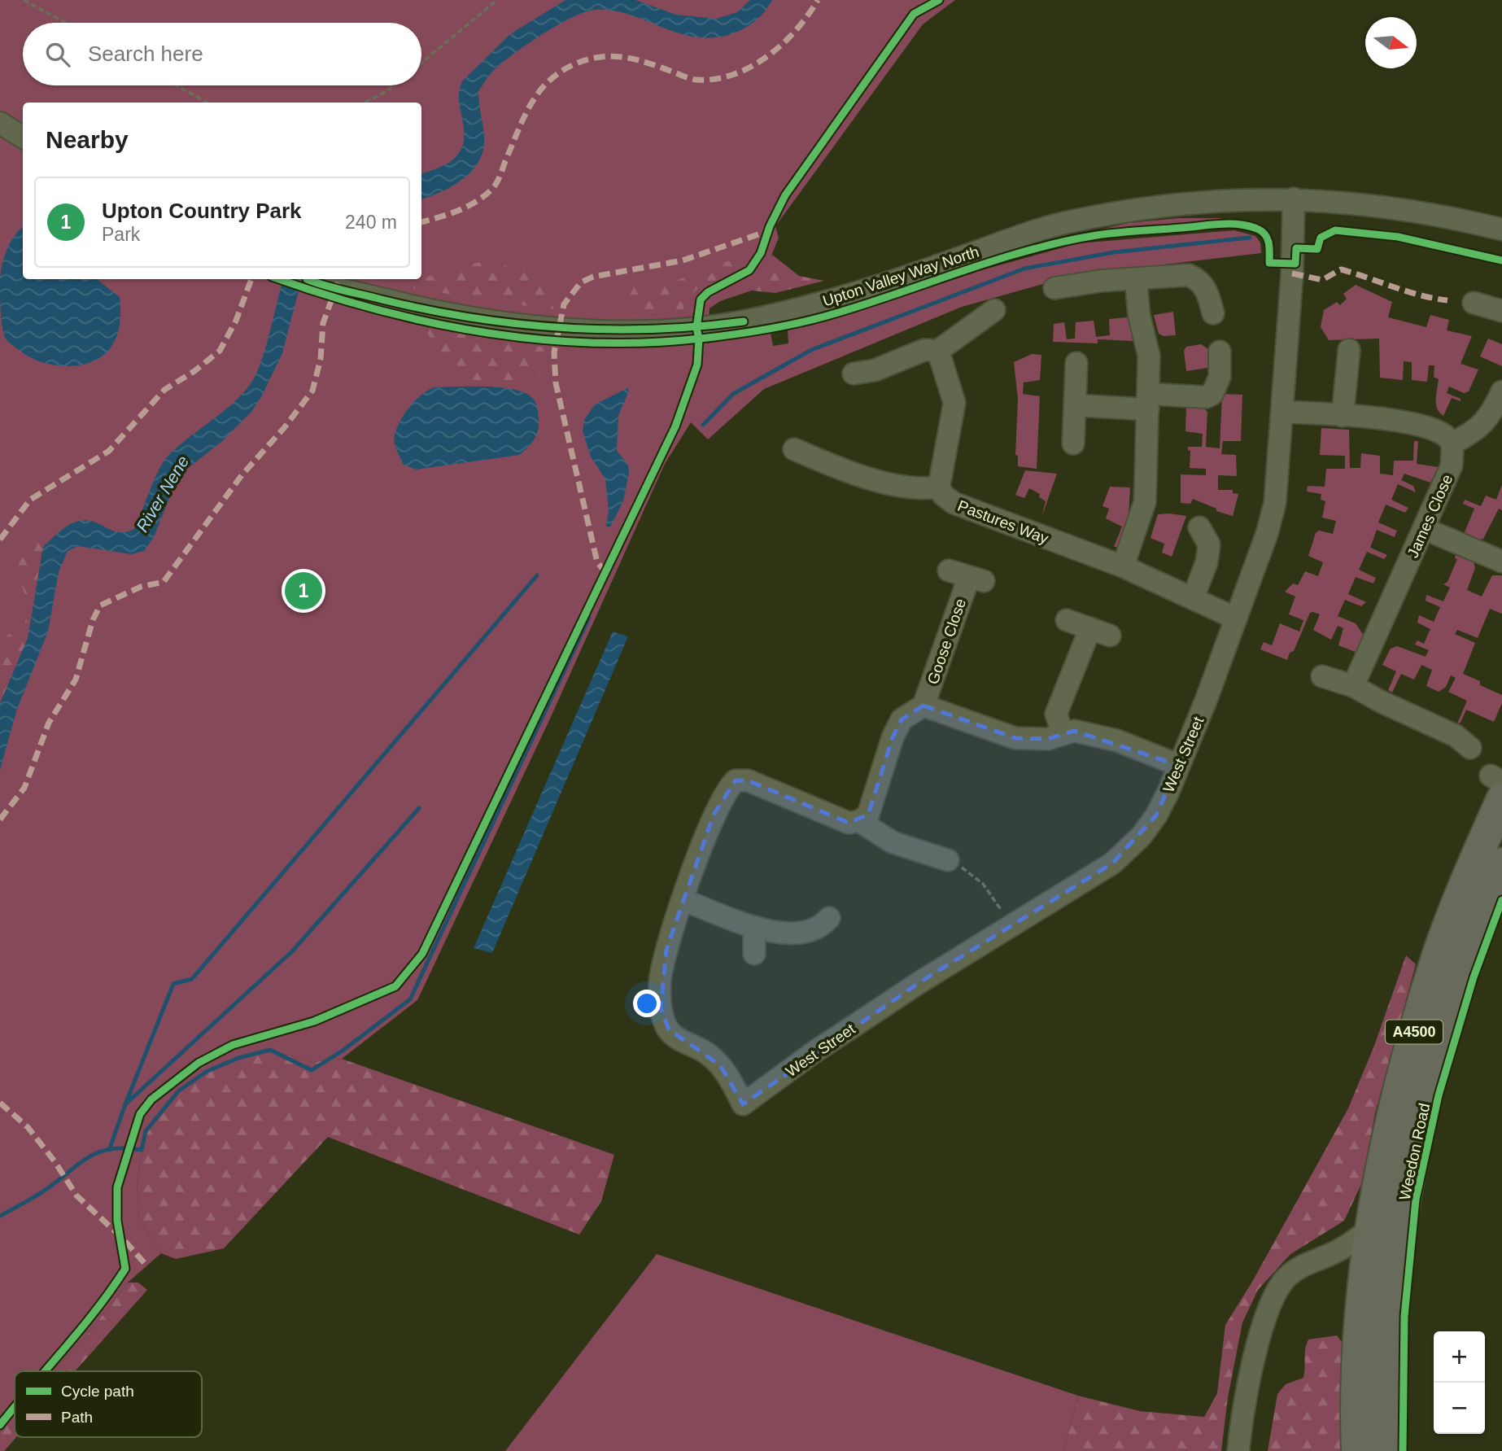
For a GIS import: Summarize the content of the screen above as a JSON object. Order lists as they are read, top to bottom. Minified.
{"streets":{"highway":["A4500","Weedon Road"],"street":["Upton Valley Way North","James Close","Pastures Way","Goose Close","West Street"]},"crossings":[["Upton Valley Way North","West Street"],["Pastures Way","West Street"]],"water":["River Nene"],"legend":["Cycle path","Path"],"north":"right","page":{"search":"Search here","heading":"Nearby","list":[{"mark":"1","name":"Upton Country Park","note":"Park","value":"240 m"}],"pins":"1","map_buttons":["+","−"]}}
